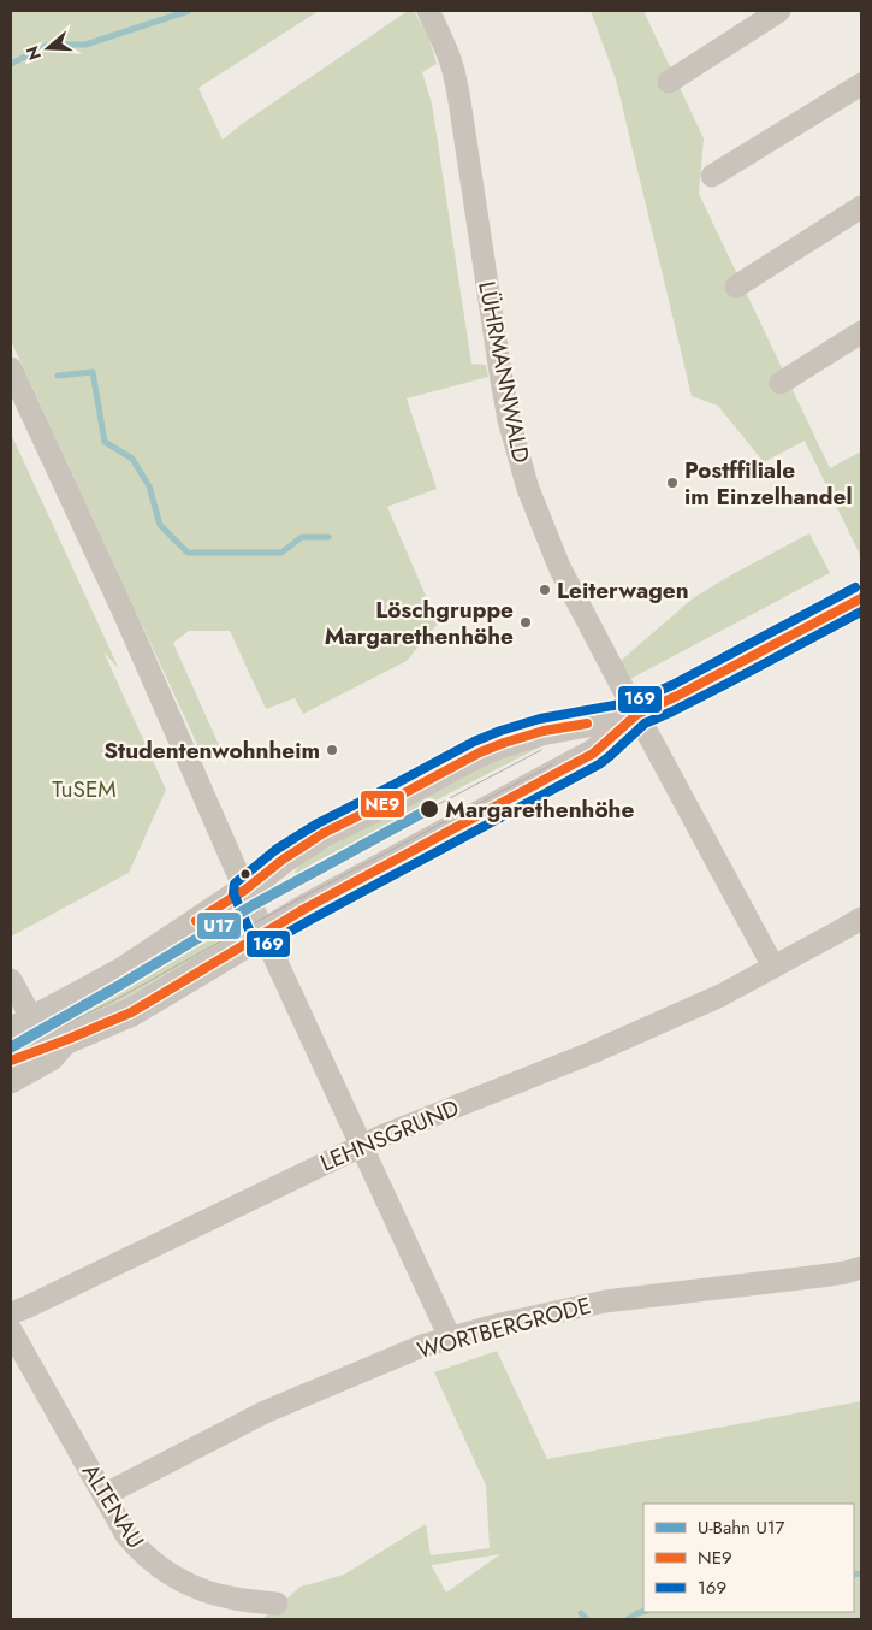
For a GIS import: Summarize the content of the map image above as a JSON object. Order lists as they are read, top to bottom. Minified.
{"streets":{"street":["LÜHRMANNWALD","LEHNSGRUND","WORTBERGRODE","ALTENAU"]},"crossings":[["WORTBERGRODE","ALTENAU"]],"parks":["TuSEM"],"places":["Postffiliale im Einzelhandel","Leiterwagen","Löschgruppe Margarethenhöhe","Studentenwohnheim","Margarethenhöhe"],"lines":["transit line 169","transit line NE9","metro line U17"],"legend":["U-Bahn U17","NE9","169"],"north":"left"}
